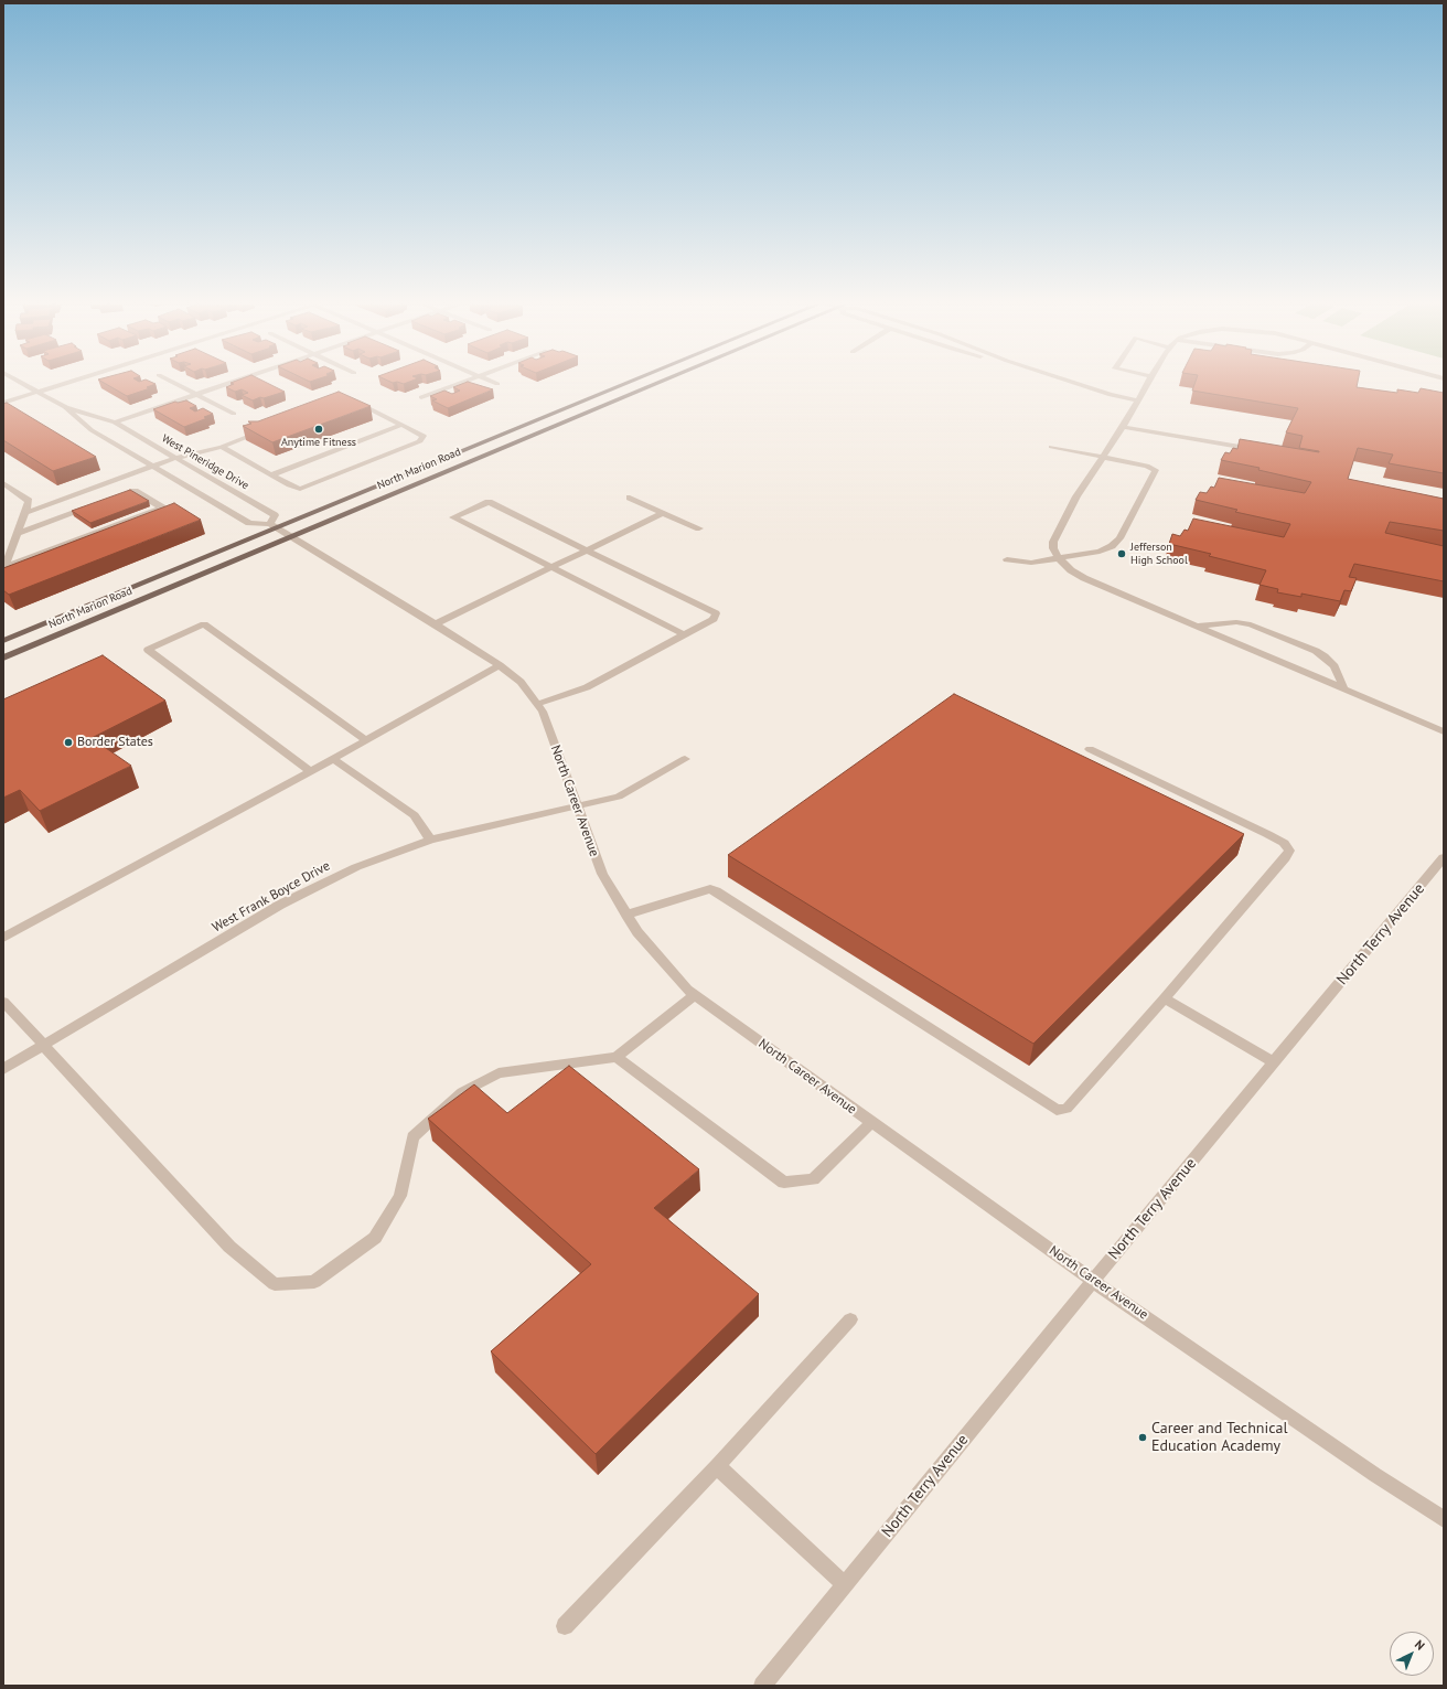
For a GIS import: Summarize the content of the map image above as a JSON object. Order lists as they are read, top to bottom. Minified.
{"streets":{"main road":["North Marion Road"],"street":["West Pineridge Drive","North Career Avenue","West Frank Boyce Drive","North Terry Avenue"]},"crossings":[["West Pineridge Drive","North Marion Road"],["West Pineridge Drive","North Career Avenue"],["North Marion Road","North Career Avenue"],["North Career Avenue","West Frank Boyce Drive"],["North Career Avenue","North Terry Avenue"]],"places":["Anytime Fitness","Jefferson High School","Border States","Career and Technical Education Academy"],"north":"top right"}
